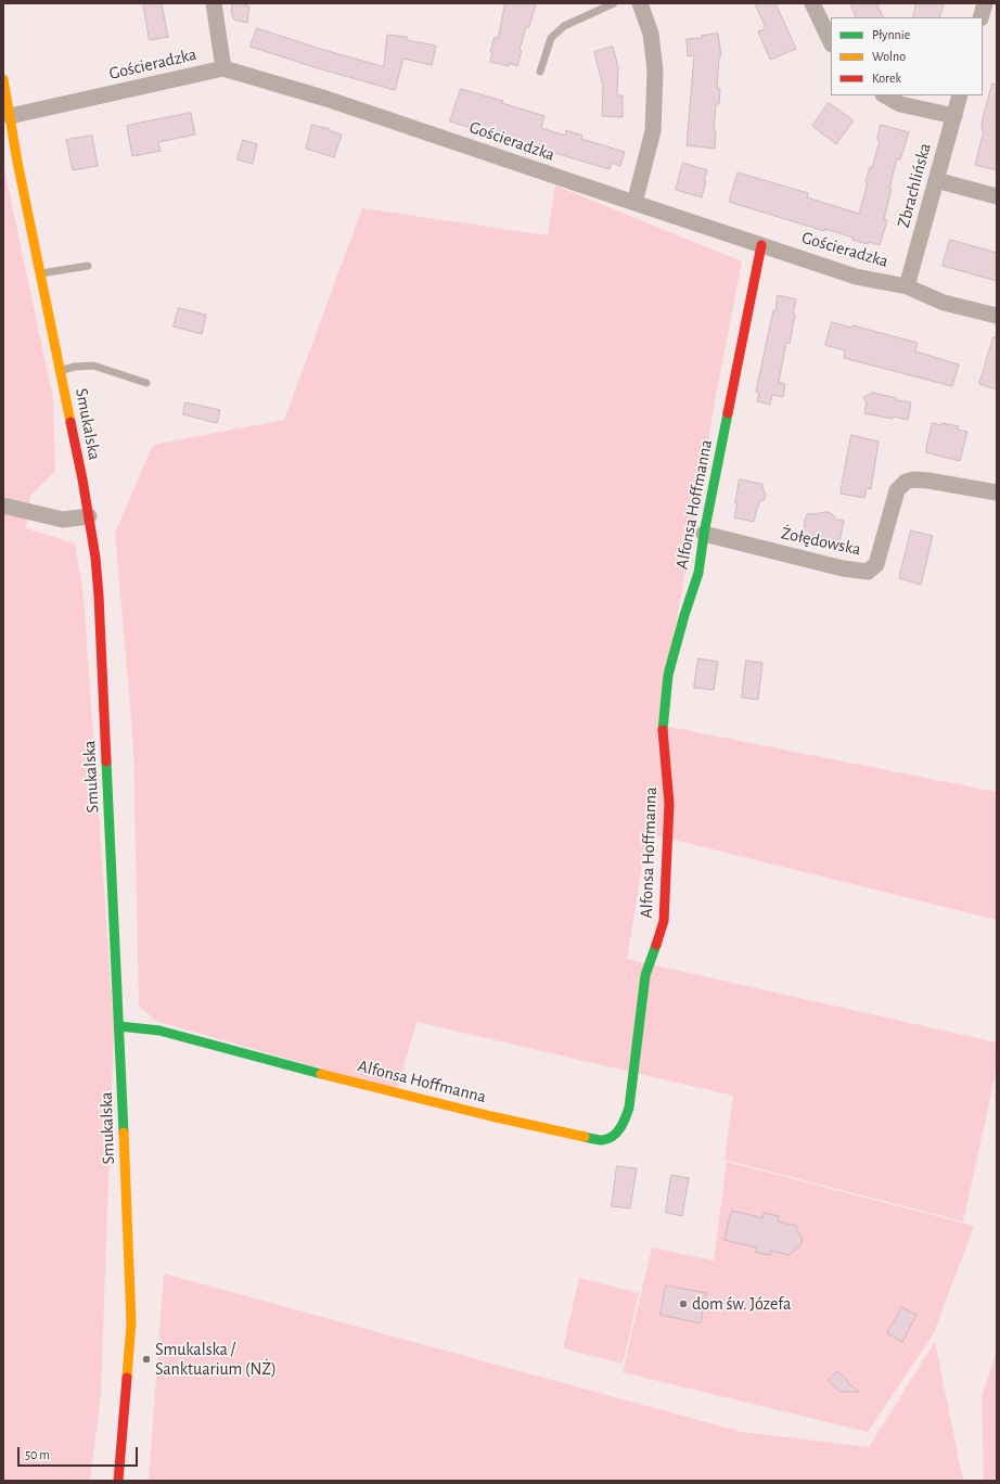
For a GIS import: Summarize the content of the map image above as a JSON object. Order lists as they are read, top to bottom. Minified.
{"streets":{"street":["Gościeradzka","Zbrachlińska","Smukalska","Alfonsa Hoffmanna","Żołędowska"]},"crossings":[["Gościeradzka","Zbrachlińska"],["Gościeradzka","Smukalska"],["Gościeradzka","Alfonsa Hoffmanna"],["Smukalska","Alfonsa Hoffmanna"],["Alfonsa Hoffmanna","Żołędowska"]],"places":["dom św. Józefa","Smukalska / Sanktuarium (NŻ)"],"legend":["Płynnie","Wolno","Korek"],"scale_bar":"50 m"}
